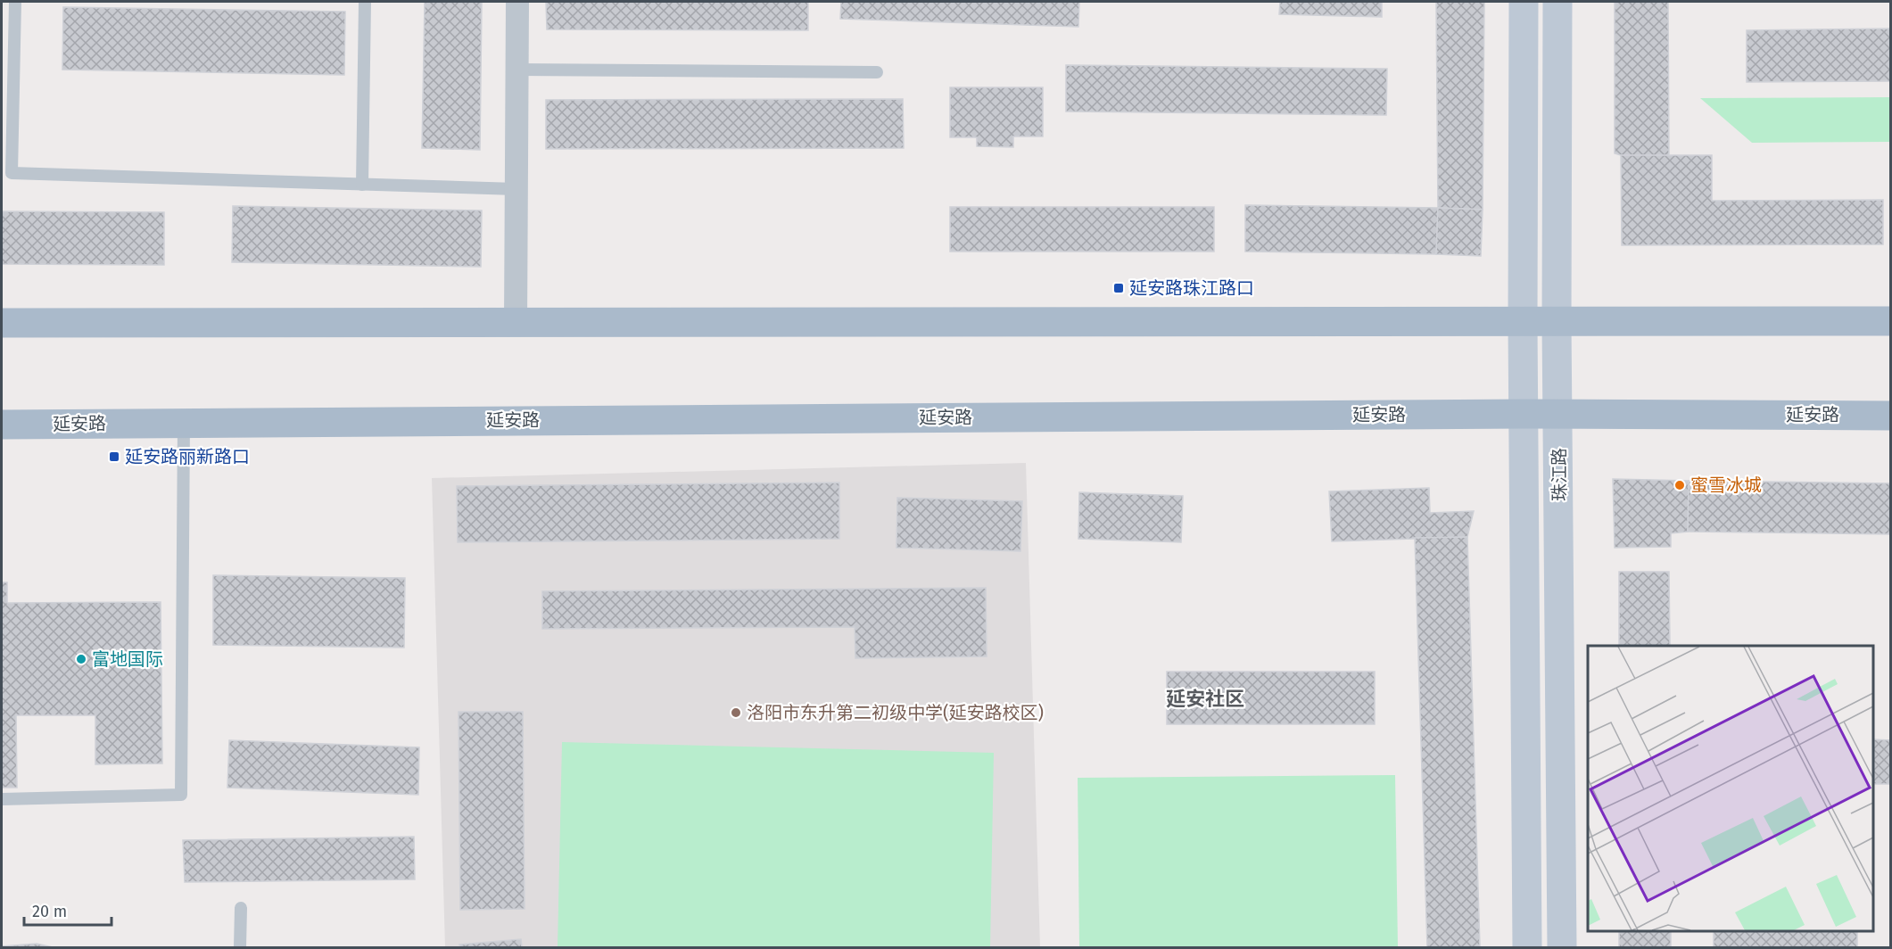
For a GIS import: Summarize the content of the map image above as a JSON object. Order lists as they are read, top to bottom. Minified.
{"streets":{"main road":["延安路","珠江路"]},"crossings":[["延安路","珠江路"]],"districts":["延安社区"],"places":{"transit":["延安路珠江路口","延安路丽新路口"],"other":["蜜雪冰城","富地国际","洛阳市东升第二初级中学(延安路校区)"]},"scale_bar":"20 m"}
